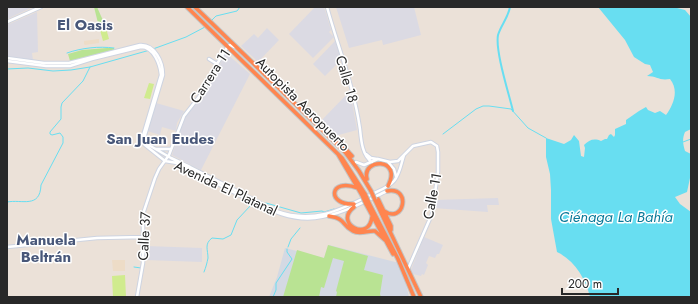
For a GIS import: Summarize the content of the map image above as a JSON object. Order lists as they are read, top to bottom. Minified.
{"streets":{"highway":["Autopista Aeropuerto"],"main road":["Carrera 11","Calle 18","Avenida El Platanal","Calle 11","Calle 37"]},"crossings":[["Carrera 11","Autopista Aeropuerto"],["Carrera 11","Avenida El Platanal"],["Carrera 11","Calle 37"],["Autopista Aeropuerto","Calle 11"],["Avenida El Platanal","Calle 11"],["Avenida El Platanal","Calle 37"]],"districts":["El Oasis","San Juan Eudes","Manuela Beltrán"],"water":["Ciénaga La Bahía"],"scale_bar":"200 m"}
